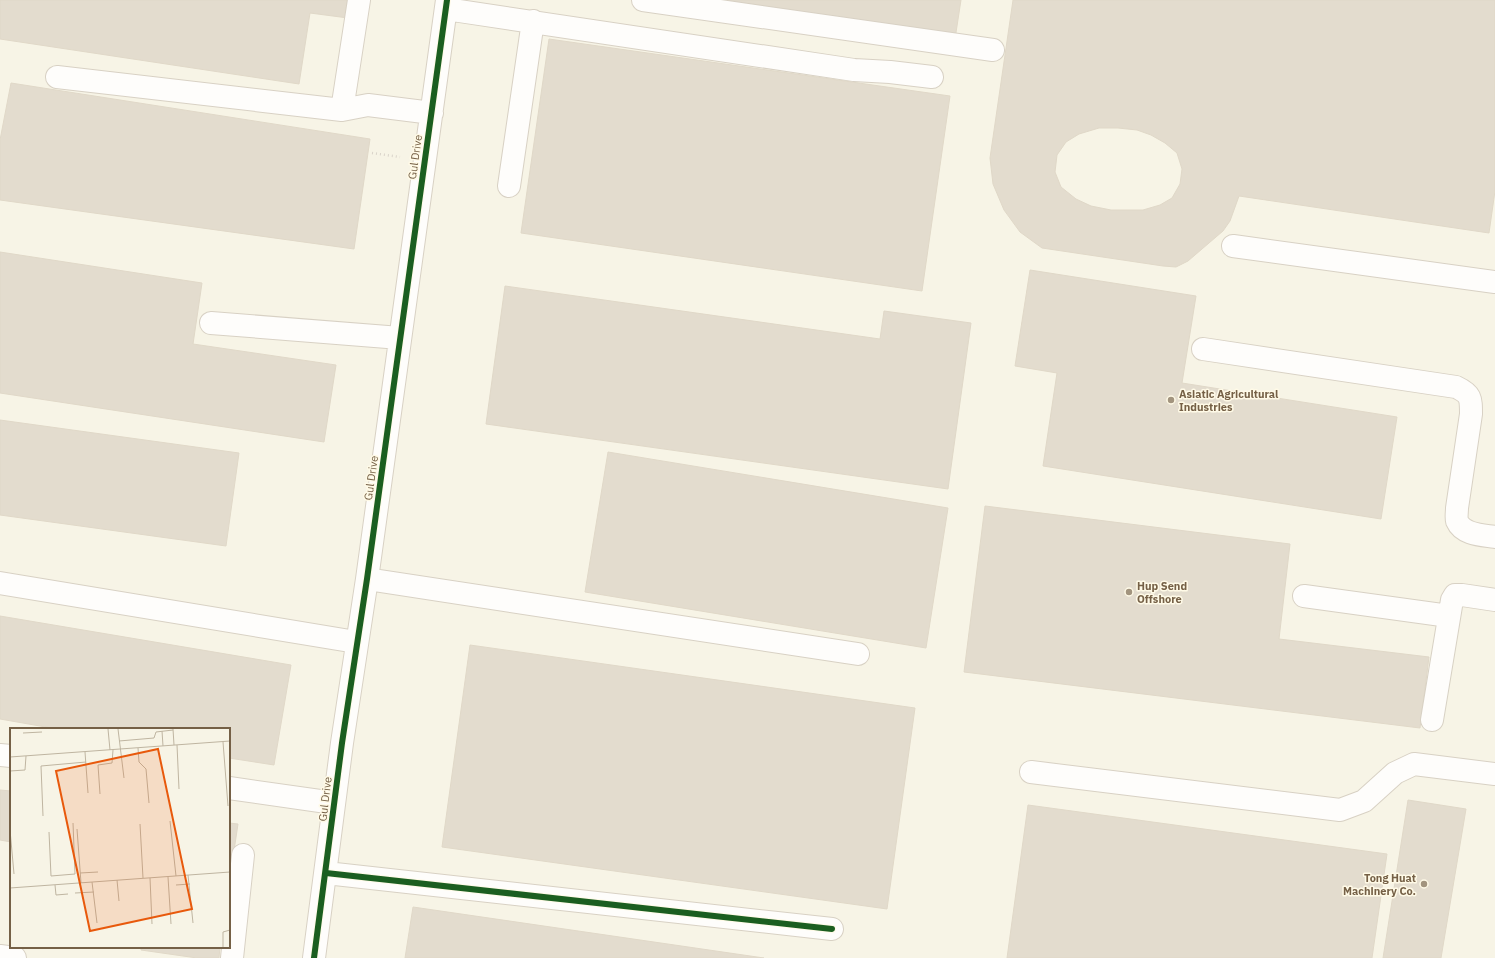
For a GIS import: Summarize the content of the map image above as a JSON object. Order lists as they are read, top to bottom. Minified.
{"streets":{"street":["Gul Drive"]},"places":["Asiatic Agricultural Industries","Hup Send Offshore","Tong Huat Machinery Co."]}
